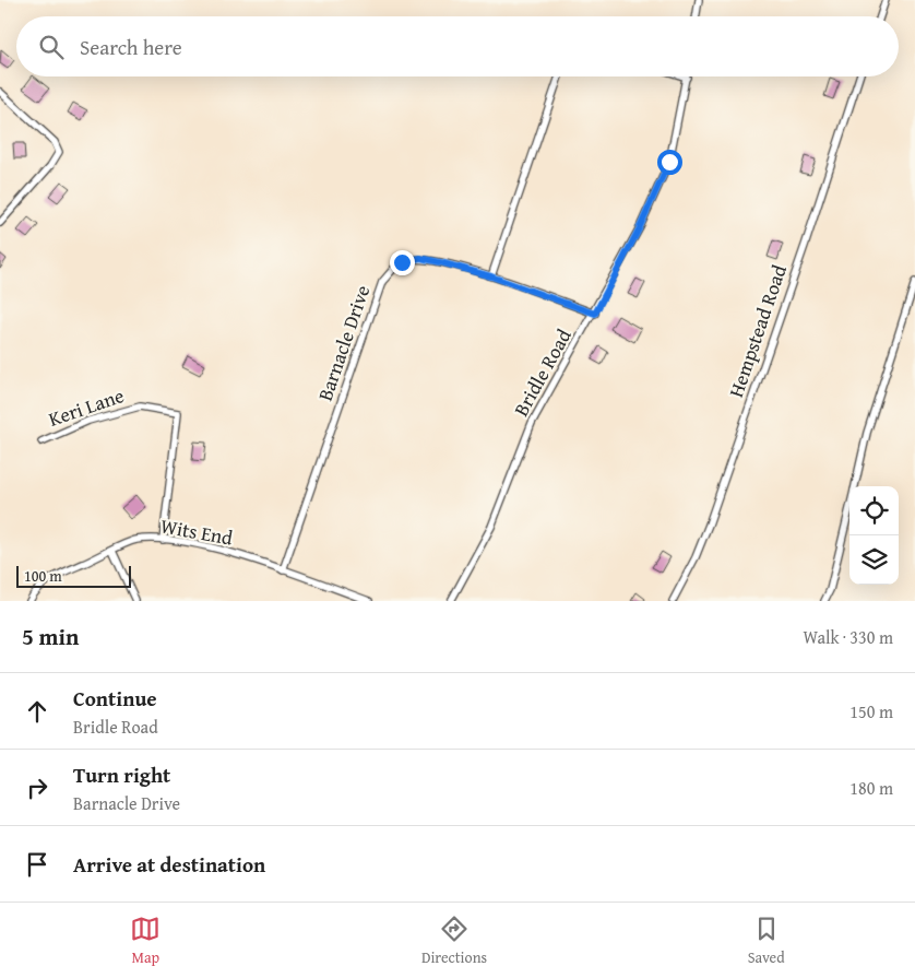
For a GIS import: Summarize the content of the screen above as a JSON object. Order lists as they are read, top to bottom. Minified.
{"streets":{"street":["Hempstead Road","Barnacle Drive","Bridle Road","Keri Lane","Wits End"]},"crossings":[["Barnacle Drive","Bridle Road"],["Barnacle Drive","Wits End"],["Keri Lane","Wits End"]],"scale_bar":"100 m","page":{"search":"Search here","scale":"100 m","heading":["5 min","Walk · 330 m"],"list":[["Continue","Bridle Road","150 m"],["Turn right","Barnacle Drive","180 m"],"Arrive at destination"],"nav":["Map","Directions","Saved"]}}
